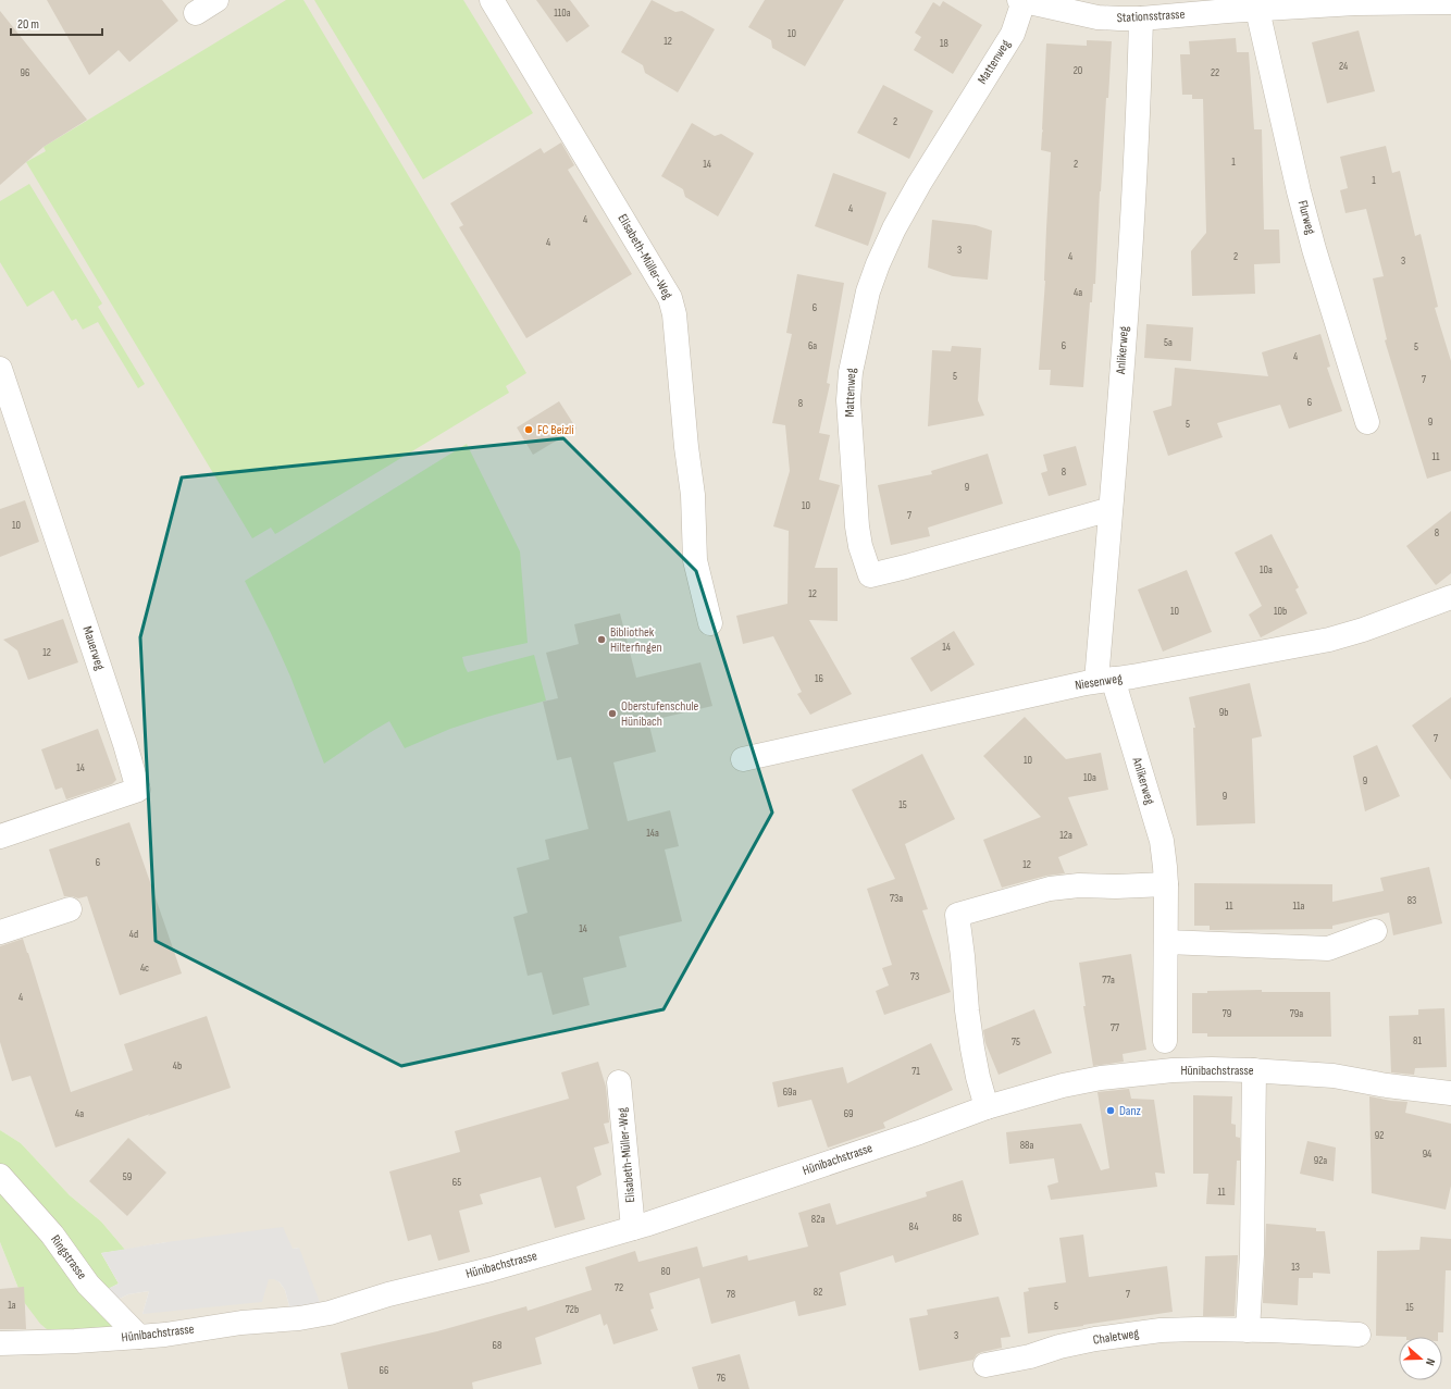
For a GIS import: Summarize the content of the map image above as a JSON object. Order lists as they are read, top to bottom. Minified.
{"streets":{"street":["Stationsstrasse","Mattenweg","Flurweg","Elisabeth-Müller-Weg","Anlikerweg","Mauerweg","Niesenweg","Hünibachstrasse","Ringstrasse","Chaletweg"]},"crossings":[["Stationsstrasse","Mattenweg"],["Stationsstrasse","Flurweg"],["Stationsstrasse","Anlikerweg"],["Mattenweg","Anlikerweg"],["Elisabeth-Müller-Weg","Hünibachstrasse"],["Anlikerweg","Niesenweg"],["Hünibachstrasse","Ringstrasse"]],"places":["FC Beizli","Bibliothek Hilterfingen","Oberstufenschule Hünibach","Danz"],"house_numbers":["110a","10","12","18","24","20","96","22","2","1","14","2","1","4","4","4","3","4","2","3","4a","6","5a","6a","6","5","4","5","7","6","8","9","5","11","8","9","10","7","10","8","10a","12","10","10b","14","12","16","9b","7","10","14","10a","9","9","15","14a","12a","6","12","73a","83","11","11a","14","4d","4c","73","77a","4","79","79a","77","81","75","4b","71","69a","4a","69","92","88a","94","92a","59","65","11","86","82a","84","13","80","72","82","78","7","1a","5","15","72b","3","68","66","76"],"scale_bar":"20 m","north":"right"}
